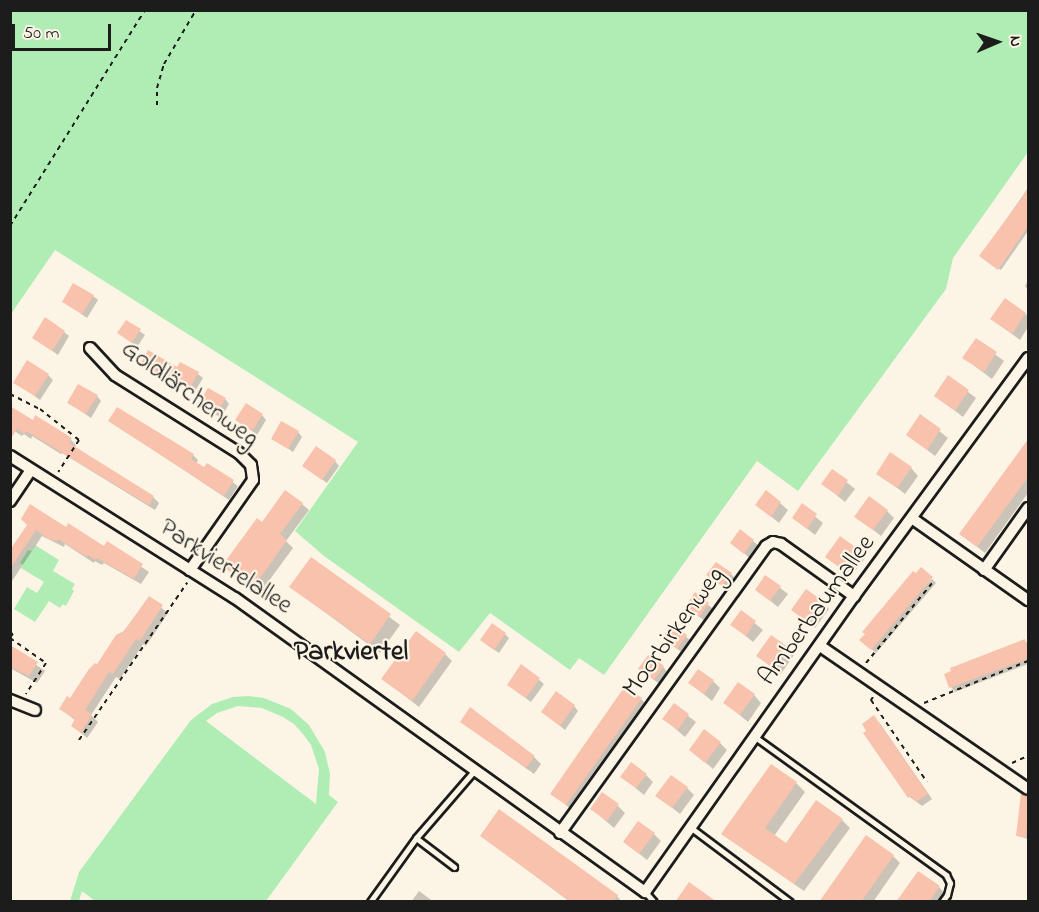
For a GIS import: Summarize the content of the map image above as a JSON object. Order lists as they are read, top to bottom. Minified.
{"streets":{"street":["Goldlärchenweg","Parkviertelallee","Amberbaumallee","Moorbirkenweg"]},"crossings":[["Goldlärchenweg","Parkviertelallee"],["Parkviertelallee","Amberbaumallee"],["Parkviertelallee","Moorbirkenweg"],["Amberbaumallee","Moorbirkenweg"]],"districts":["Parkviertel"],"scale_bar":"50 m","north":"right"}
